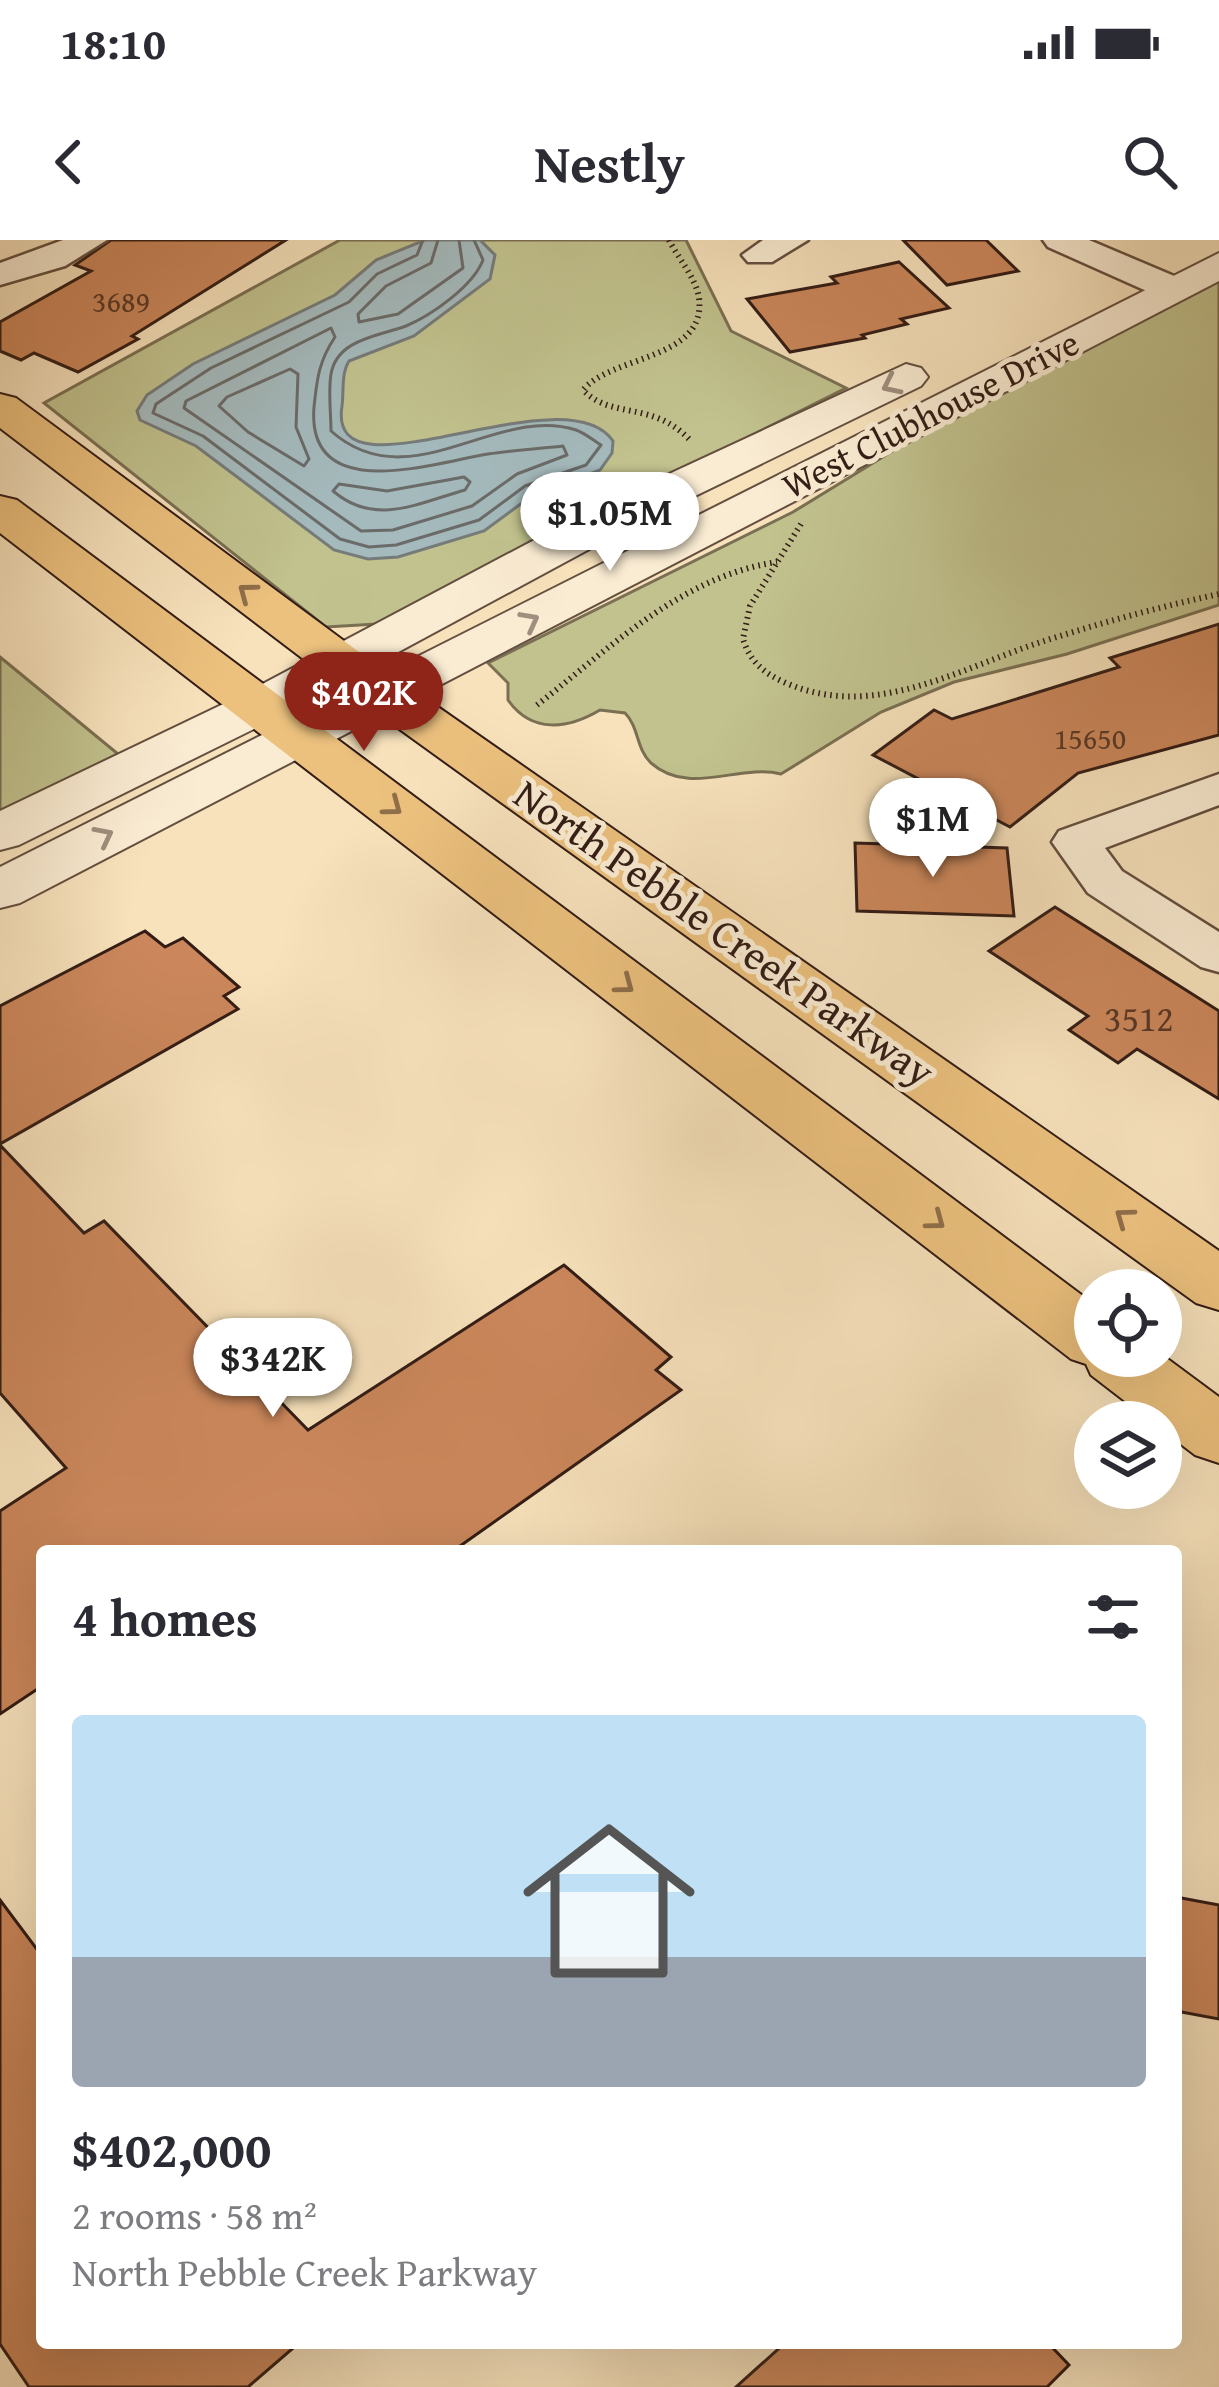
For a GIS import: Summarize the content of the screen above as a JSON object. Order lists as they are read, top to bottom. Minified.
{"streets":{"main road":["North Pebble Creek Parkway"],"street":["West Clubhouse Drive"]},"crossings":[["West Clubhouse Drive","North Pebble Creek Parkway"]],"house_numbers":["3689","15650","3512"],"page":{"status":"18:10","header":"Nestly","price":["$1.05M","$402K","$1M","$342K"],"heading":"4 homes","list":[{"name":"$402,000","note":"2 rooms · 58 m² · North Pebble Creek Parkway"}]}}
